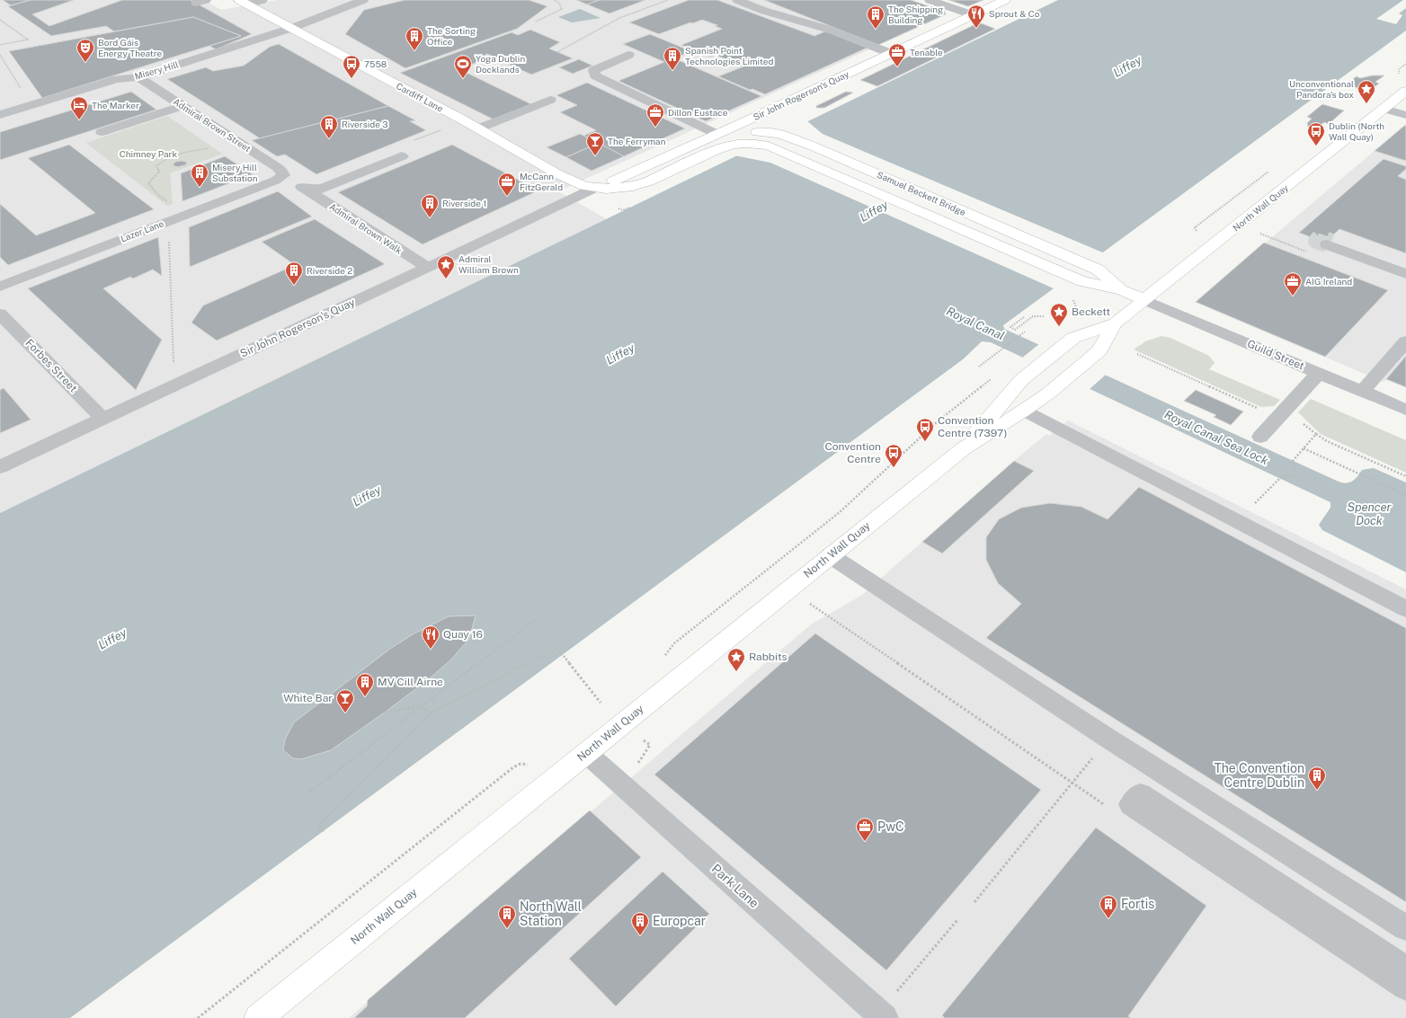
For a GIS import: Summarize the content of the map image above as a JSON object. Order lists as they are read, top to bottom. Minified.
{"streets":{"main road":["Sir John Rogerson's Quay","Cardiff Lane","Samuel Beckett Bridge","North Wall Quay"],"street":["Misery Hill","Admiral Brown Street","Admiral Brown Walk","Lazer Lane","Guild Street","Forbes Street","Park Lane"]},"crossings":[["Misery Hill","Cardiff Lane"],["Misery Hill","Admiral Brown Street"],["Sir John Rogerson's Quay","Cardiff Lane"],["Sir John Rogerson's Quay","Samuel Beckett Bridge"],["Sir John Rogerson's Quay","Admiral Brown Walk"],["Sir John Rogerson's Quay","Forbes Street"],["Admiral Brown Street","Admiral Brown Walk"],["Admiral Brown Street","Lazer Lane"],["Samuel Beckett Bridge","North Wall Quay"],["Samuel Beckett Bridge","Guild Street"],["North Wall Quay","Guild Street"],["North Wall Quay","Park Lane"]],"water":["Liffey","Royal Canal","Royal Canal Sea Lock","Spencer Dock"],"parks":["Chimney Park"],"places":{"restaurant":["Sprout & Co","Quay 16"],"building":["The Shipping Building","The Sorting Office","Spanish Point Technologies Limited","Riverside 3","Misery Hill Substation","Riverside 1","Riverside 2","MV Cill Airne","The Convention Centre Dublin","Fortis","North Wall Station","Europcar"],"theatre":["Bord Gáis Energy Theatre"],"office":["Tenable","Dillon Eustace","McCann FitzGerald","AIG Ireland","PwC"],"bus stop":["7558","Dublin (North Wall Quay)","Convention Centre (7397)","Convention Centre"],"sports":["Yoga Dublin Docklands"],"place":["Unconventional Pandora's box","Admiral William Brown","Beckett","Rabbits"],"hotel":["The Marker"],"bar":["The Ferryman","White Bar"]}}
